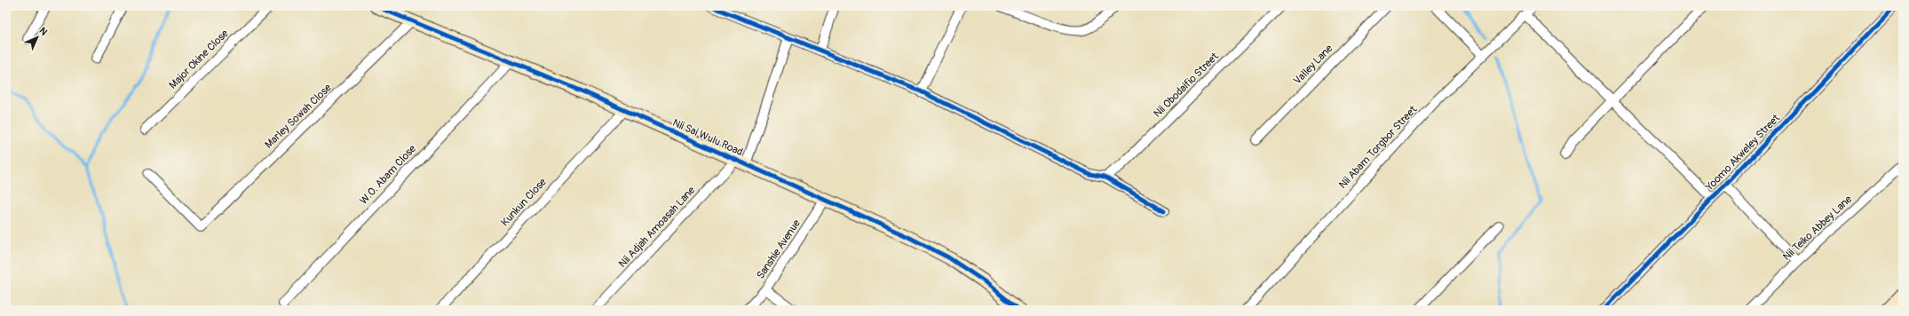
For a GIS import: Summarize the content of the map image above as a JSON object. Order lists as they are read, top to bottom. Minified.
{"streets":{"street":["Major Okine Close","Valley Lane","Nii Obodaifio Street","Marley Sowah Close","Nii Sai Wulu Road","Nii Abam Torgbor Street","Yoomo Akweley Street","W.O. Abam Close","Kunkun Close","Nii Adjah Amoasah Lane","Nii Teiko Abbey Lane","Sanshie Avenue"]},"crossings":[["Marley Sowah Close","Nii Sai Wulu Road"],["Nii Sai Wulu Road","W.O. Abam Close"],["Nii Sai Wulu Road","Kunkun Close"],["Nii Sai Wulu Road","Nii Adjah Amoasah Lane"],["Nii Sai Wulu Road","Sanshie Avenue"]],"north":"top right"}
